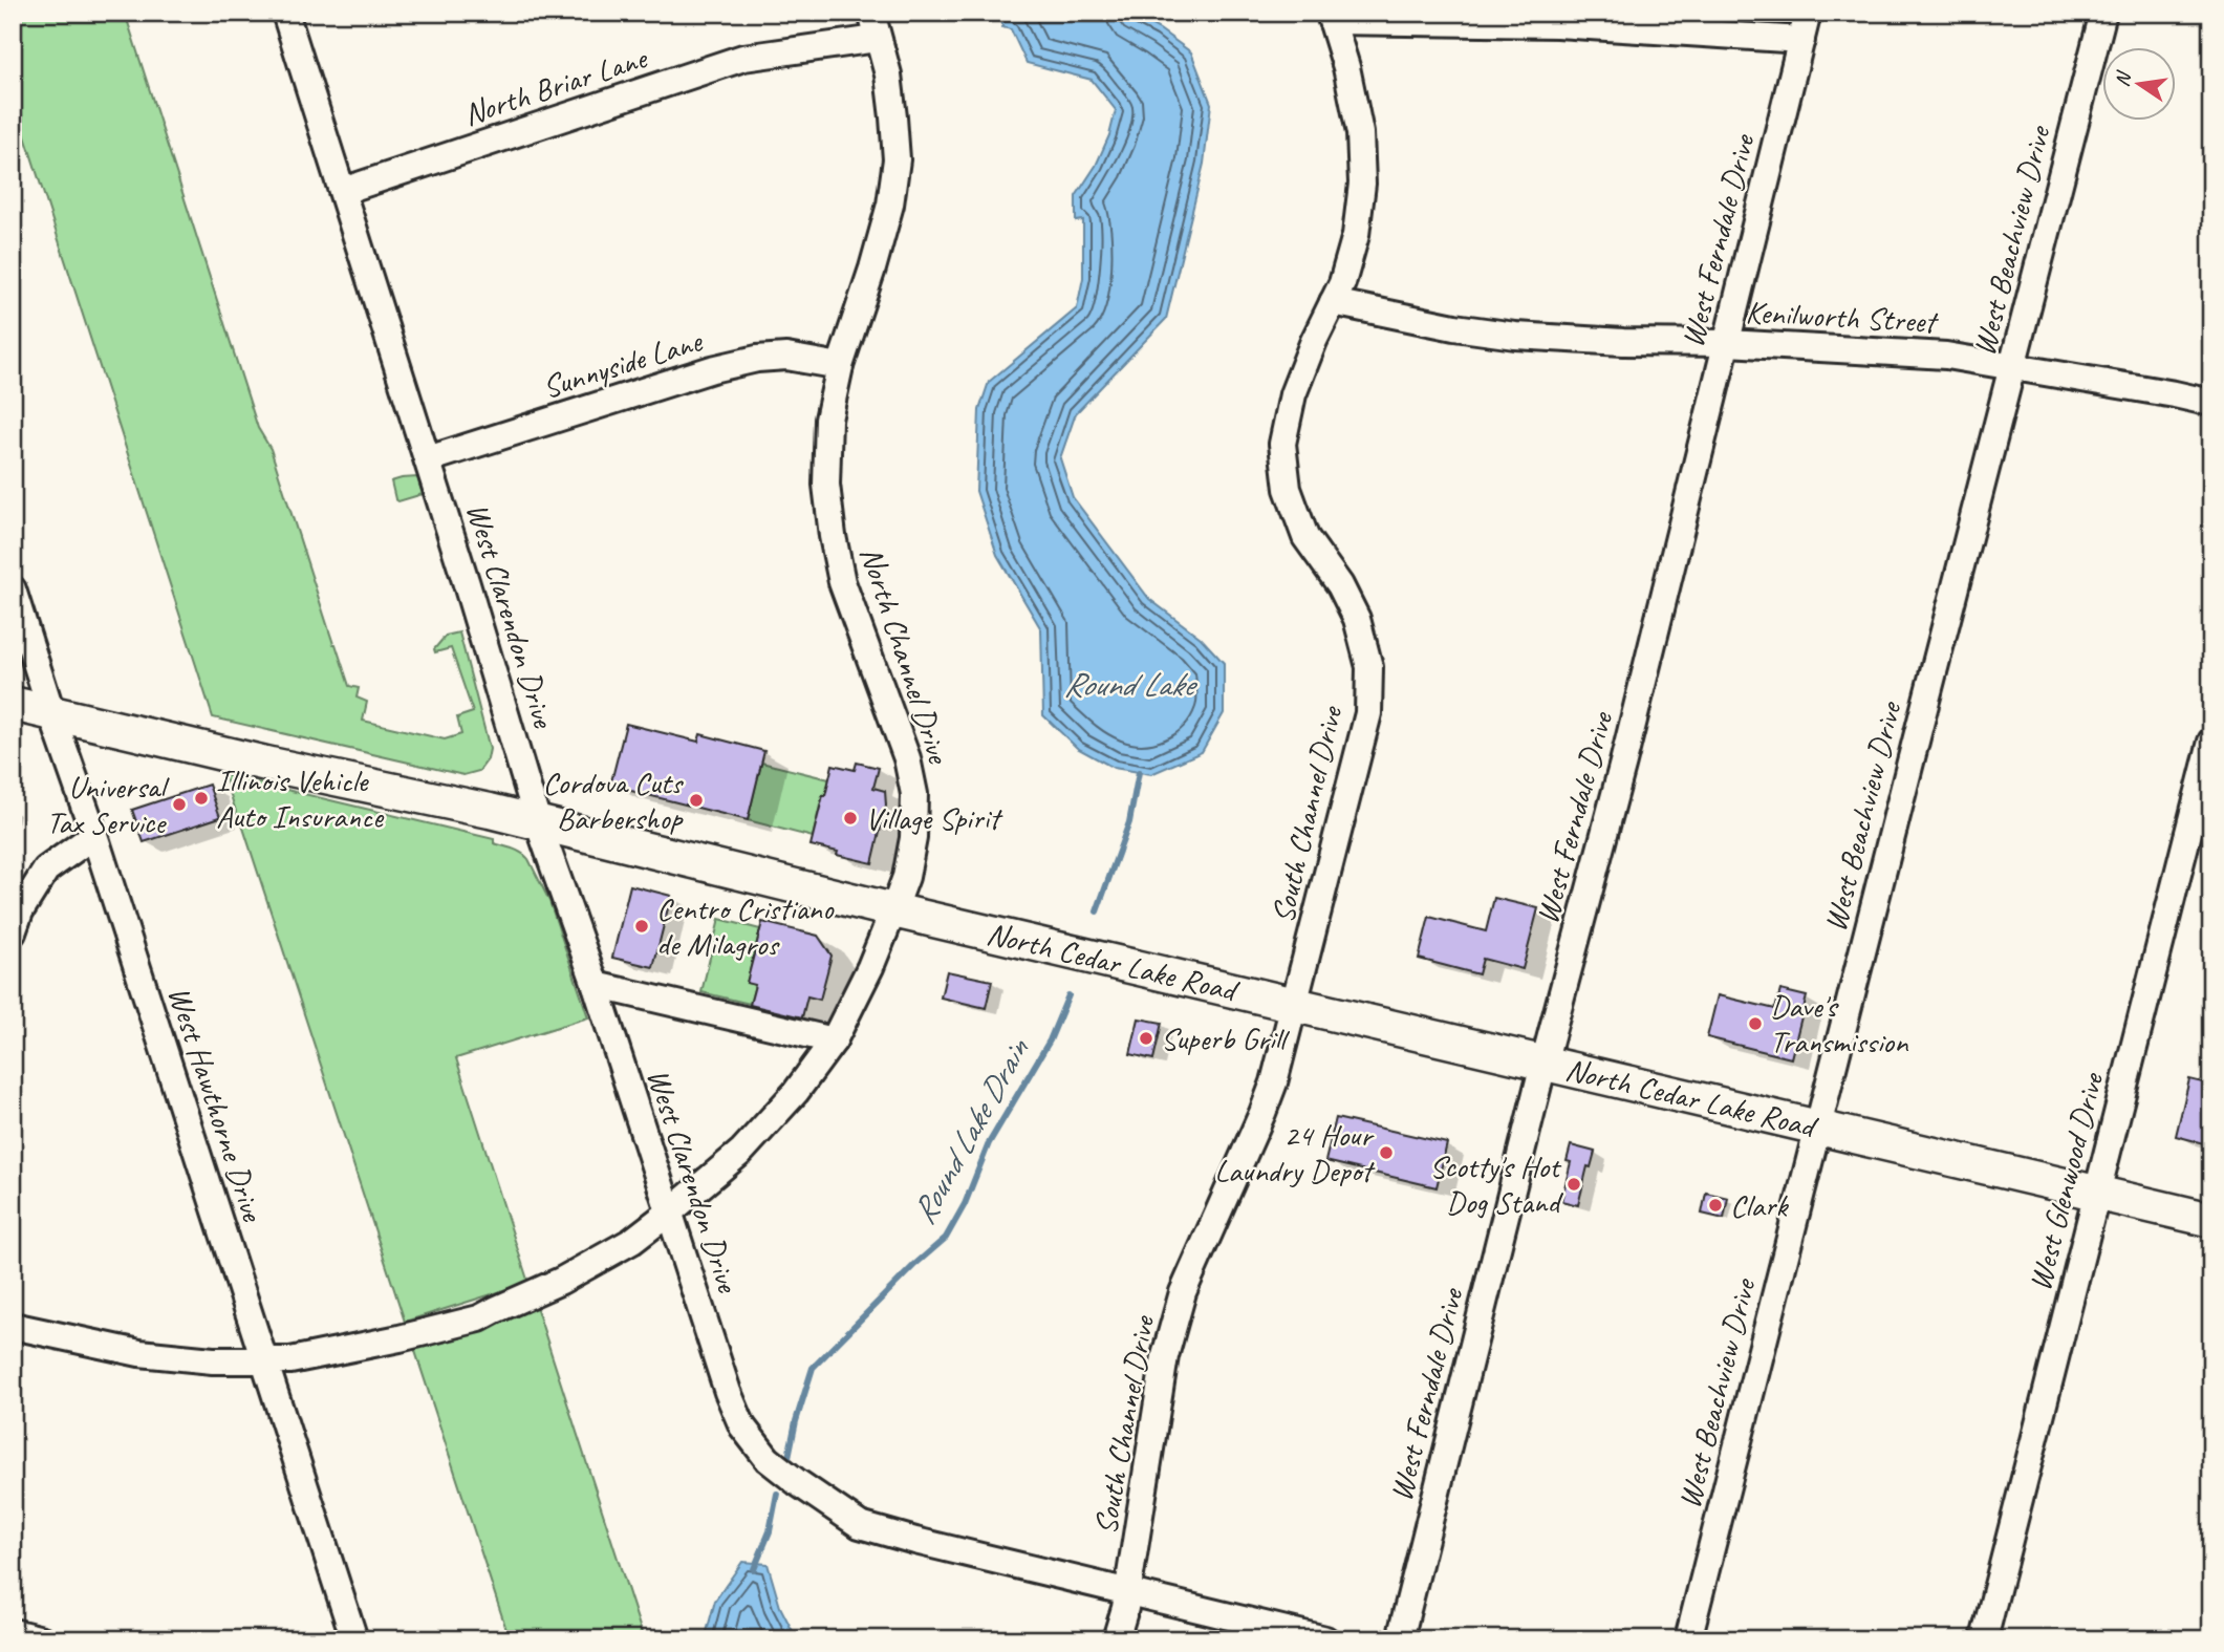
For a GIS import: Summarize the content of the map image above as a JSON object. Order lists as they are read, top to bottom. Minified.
{"streets":{"main road":["North Cedar Lake Road"],"street":["North Briar Lane","West Ferndale Drive","West Beachview Drive","Kenilworth Street","Sunnyside Lane","West Clarendon Drive","North Channel Drive","South Channel Drive","West Hawthorne Drive","West Glenwood Drive"]},"crossings":[["North Briar Lane","West Clarendon Drive"],["North Briar Lane","North Channel Drive"],["West Ferndale Drive","Kenilworth Street"],["West Ferndale Drive","North Cedar Lake Road"],["West Beachview Drive","Kenilworth Street"],["West Beachview Drive","North Cedar Lake Road"],["Kenilworth Street","South Channel Drive"],["Sunnyside Lane","West Clarendon Drive"],["Sunnyside Lane","North Channel Drive"],["West Clarendon Drive","North Channel Drive"],["West Clarendon Drive","South Channel Drive"],["West Clarendon Drive","North Cedar Lake Road"],["North Channel Drive","North Cedar Lake Road"],["North Channel Drive","West Hawthorne Drive"],["South Channel Drive","North Cedar Lake Road"],["North Cedar Lake Road","West Hawthorne Drive"],["North Cedar Lake Road","West Glenwood Drive"]],"water":["Round Lake","Round Lake Drain"],"places":["Illinois Vehicle Auto Insurance","Cordova Cuts Barbershop","Universal Tax Service","Village Spirit","Centro Cristiano de Milagros","Dave's Transmission","Superb Grill","24 Hour Laundry Depot","Scotty's Hot Dog Stand","Clark"],"north":"left"}
